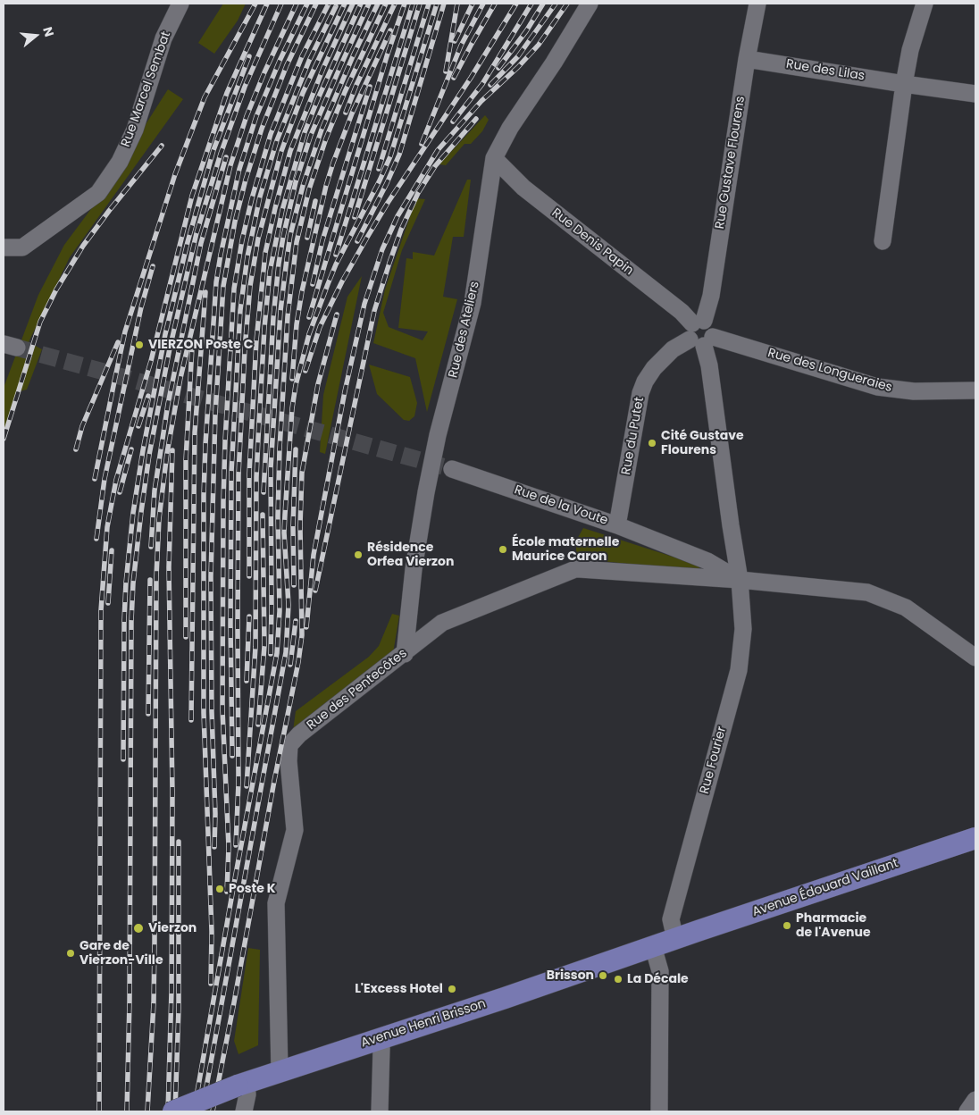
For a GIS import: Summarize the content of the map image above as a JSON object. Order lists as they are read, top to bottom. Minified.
{"streets":{"main road":["Avenue Édouard Vaillant","Avenue Henri Brisson"],"street":["Rue des Lilas","Rue Marcel Sembat","Rue Gustave Flourens","Rue Denis Papin","Rue des Ateliers","Rue des Longueraies","Rue du Putet","Rue de la Voute","Rue des Pentecôtes","Rue Fourier"]},"crossings":[["Rue des Lilas","Rue Gustave Flourens"],["Rue Gustave Flourens","Rue Denis Papin"],["Rue Gustave Flourens","Rue des Longueraies"],["Rue Gustave Flourens","Rue du Putet"],["Rue Denis Papin","Rue des Ateliers"],["Rue Denis Papin","Rue des Longueraies"],["Rue Denis Papin","Rue du Putet"],["Rue des Ateliers","Rue des Pentecôtes"],["Rue des Longueraies","Rue du Putet"],["Rue du Putet","Rue de la Voute"],["Rue de la Voute","Rue des Pentecôtes"],["Rue de la Voute","Rue Fourier"],["Rue des Pentecôtes","Rue Fourier"],["Rue des Pentecôtes","Avenue Henri Brisson"],["Rue Fourier","Avenue Édouard Vaillant"],["Rue Fourier","Avenue Henri Brisson"],["Avenue Édouard Vaillant","Avenue Henri Brisson"]],"places":["VIERZON Poste C","Cité Gustave Flourens","École maternelle Maurice Caron","Résidence Orfea Vierzon","Poste K","Pharmacie de l'Avenue","Vierzon","Gare de Vierzon-Ville","Brisson","La Décale","L'Excess Hotel"],"north":"right"}
